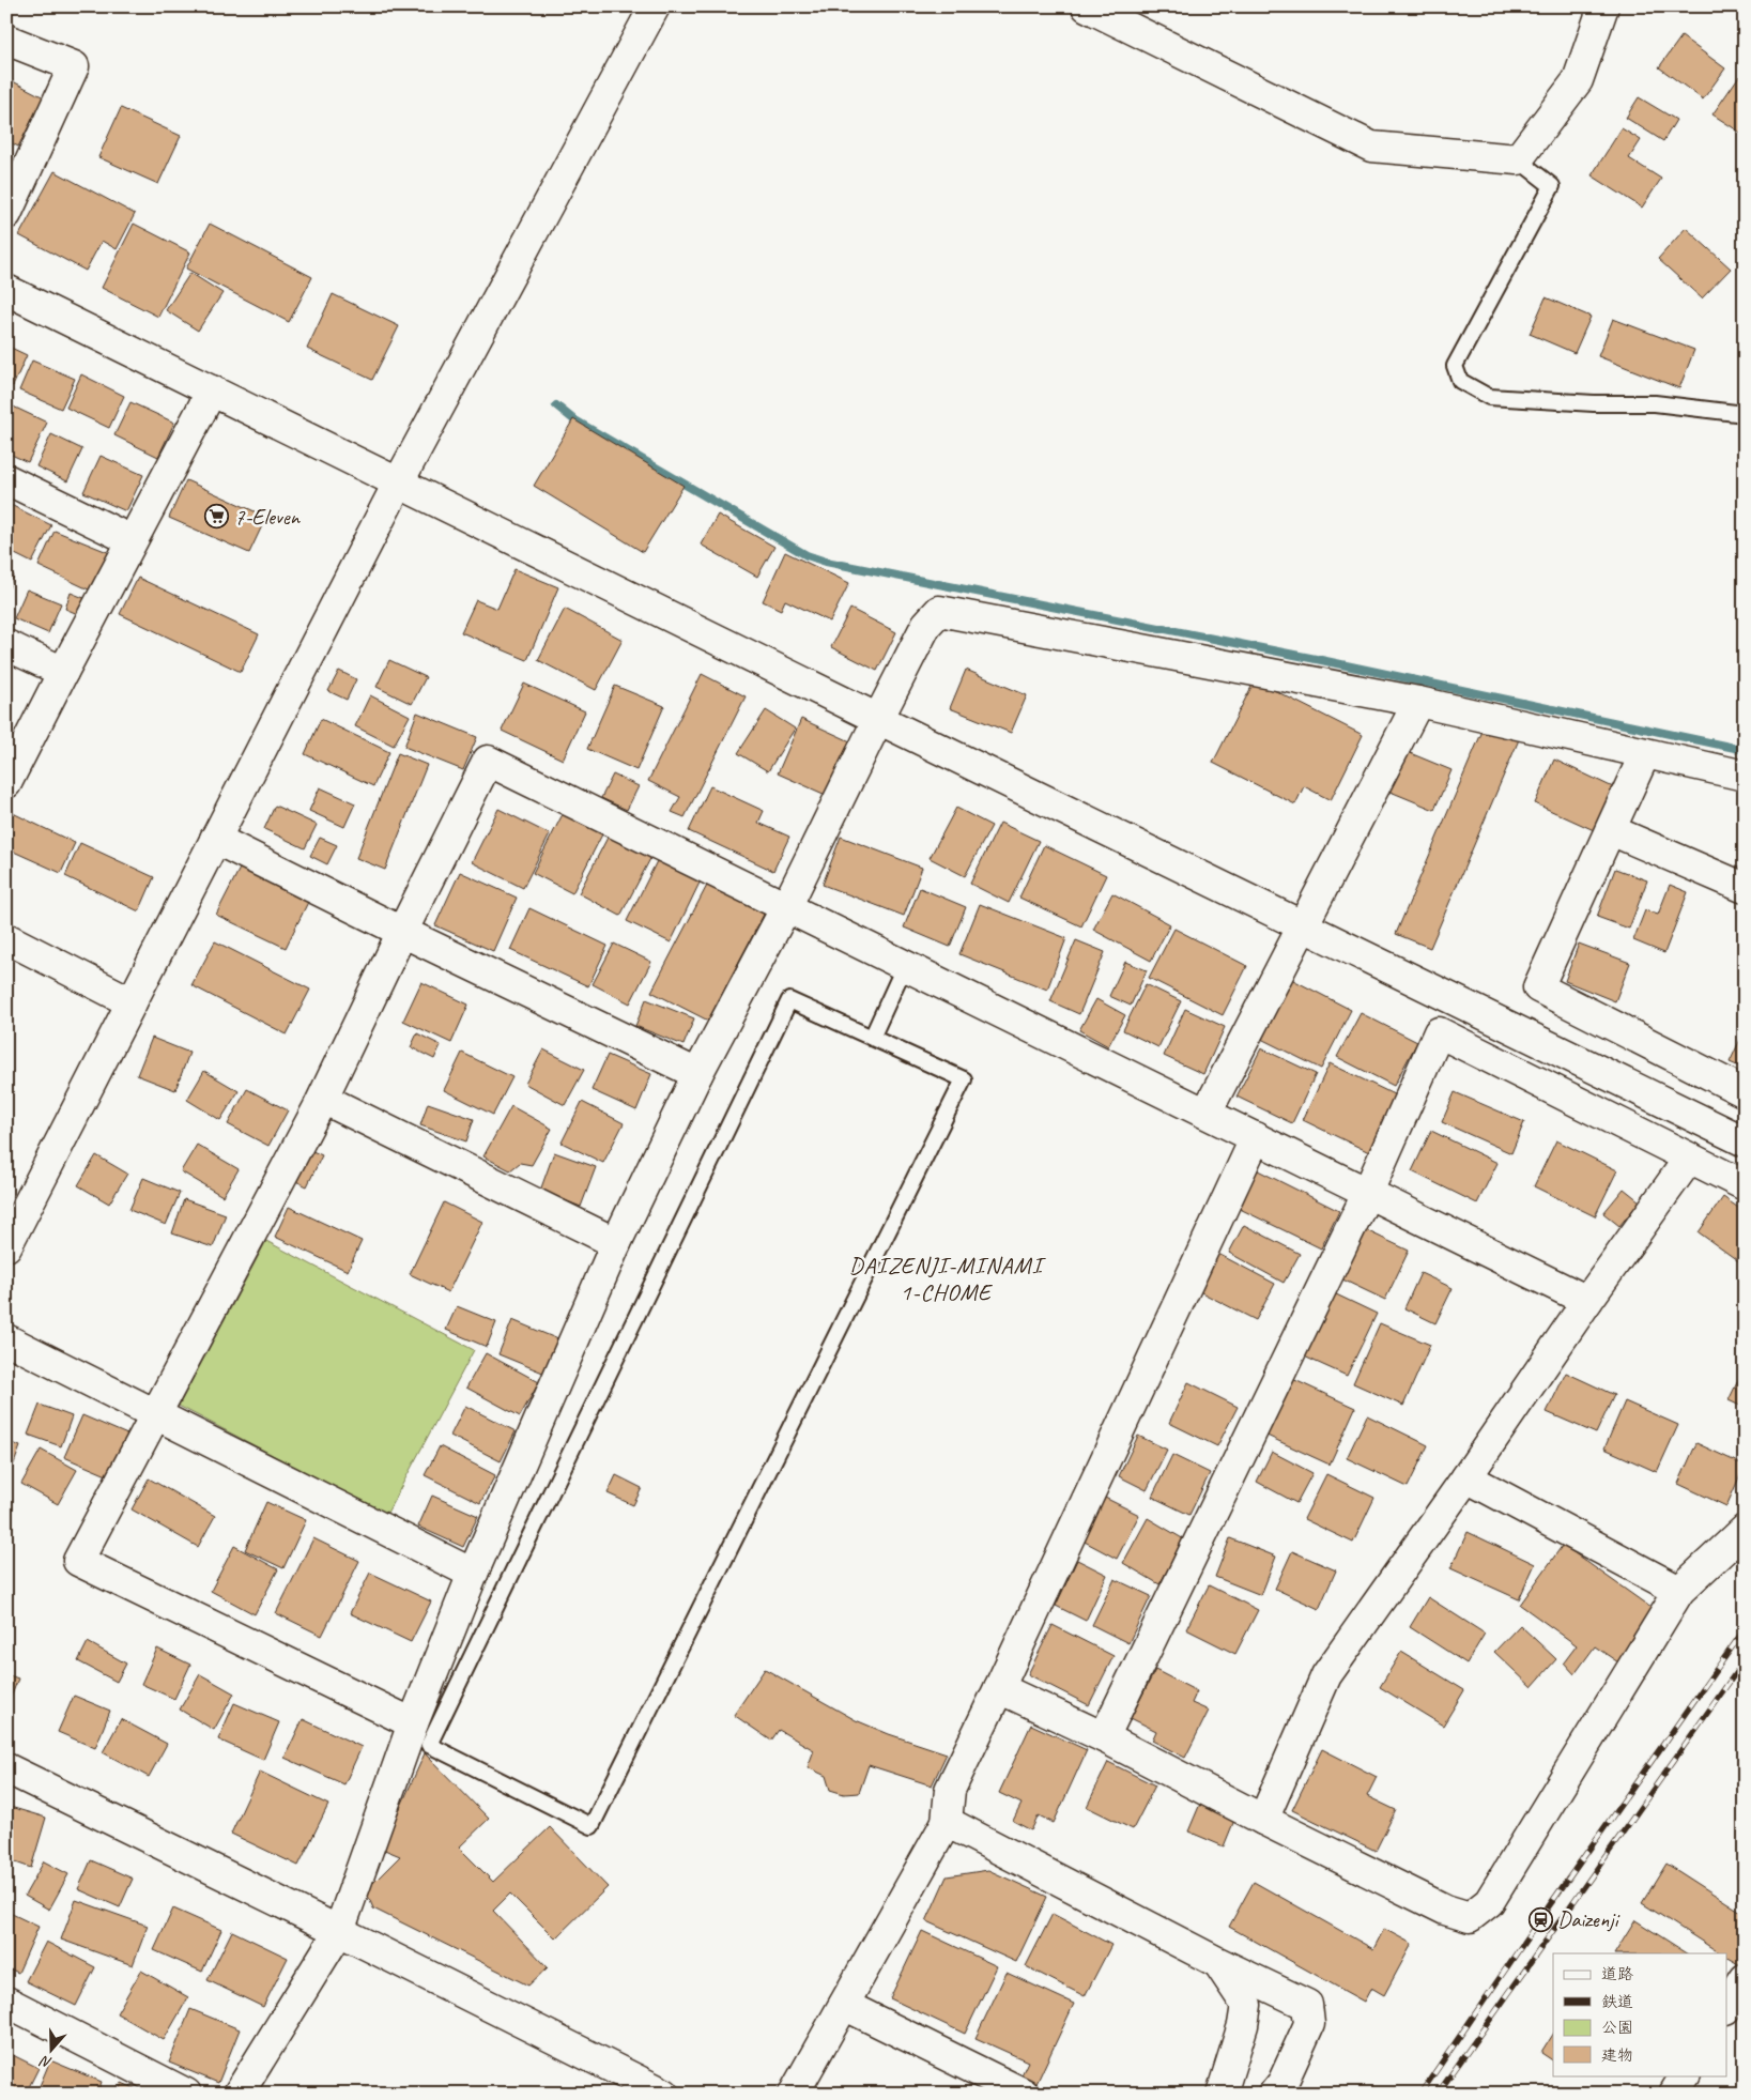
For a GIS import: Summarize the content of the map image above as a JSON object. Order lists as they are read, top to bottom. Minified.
{"districts":["DAIZENJI-MINAMI 1-CHOME"],"places":{"supermarket":["7-Eleven"],"station":["Daizenji"]},"legend":["道路","鉄道","公園","建物"],"north":"bottom"}
